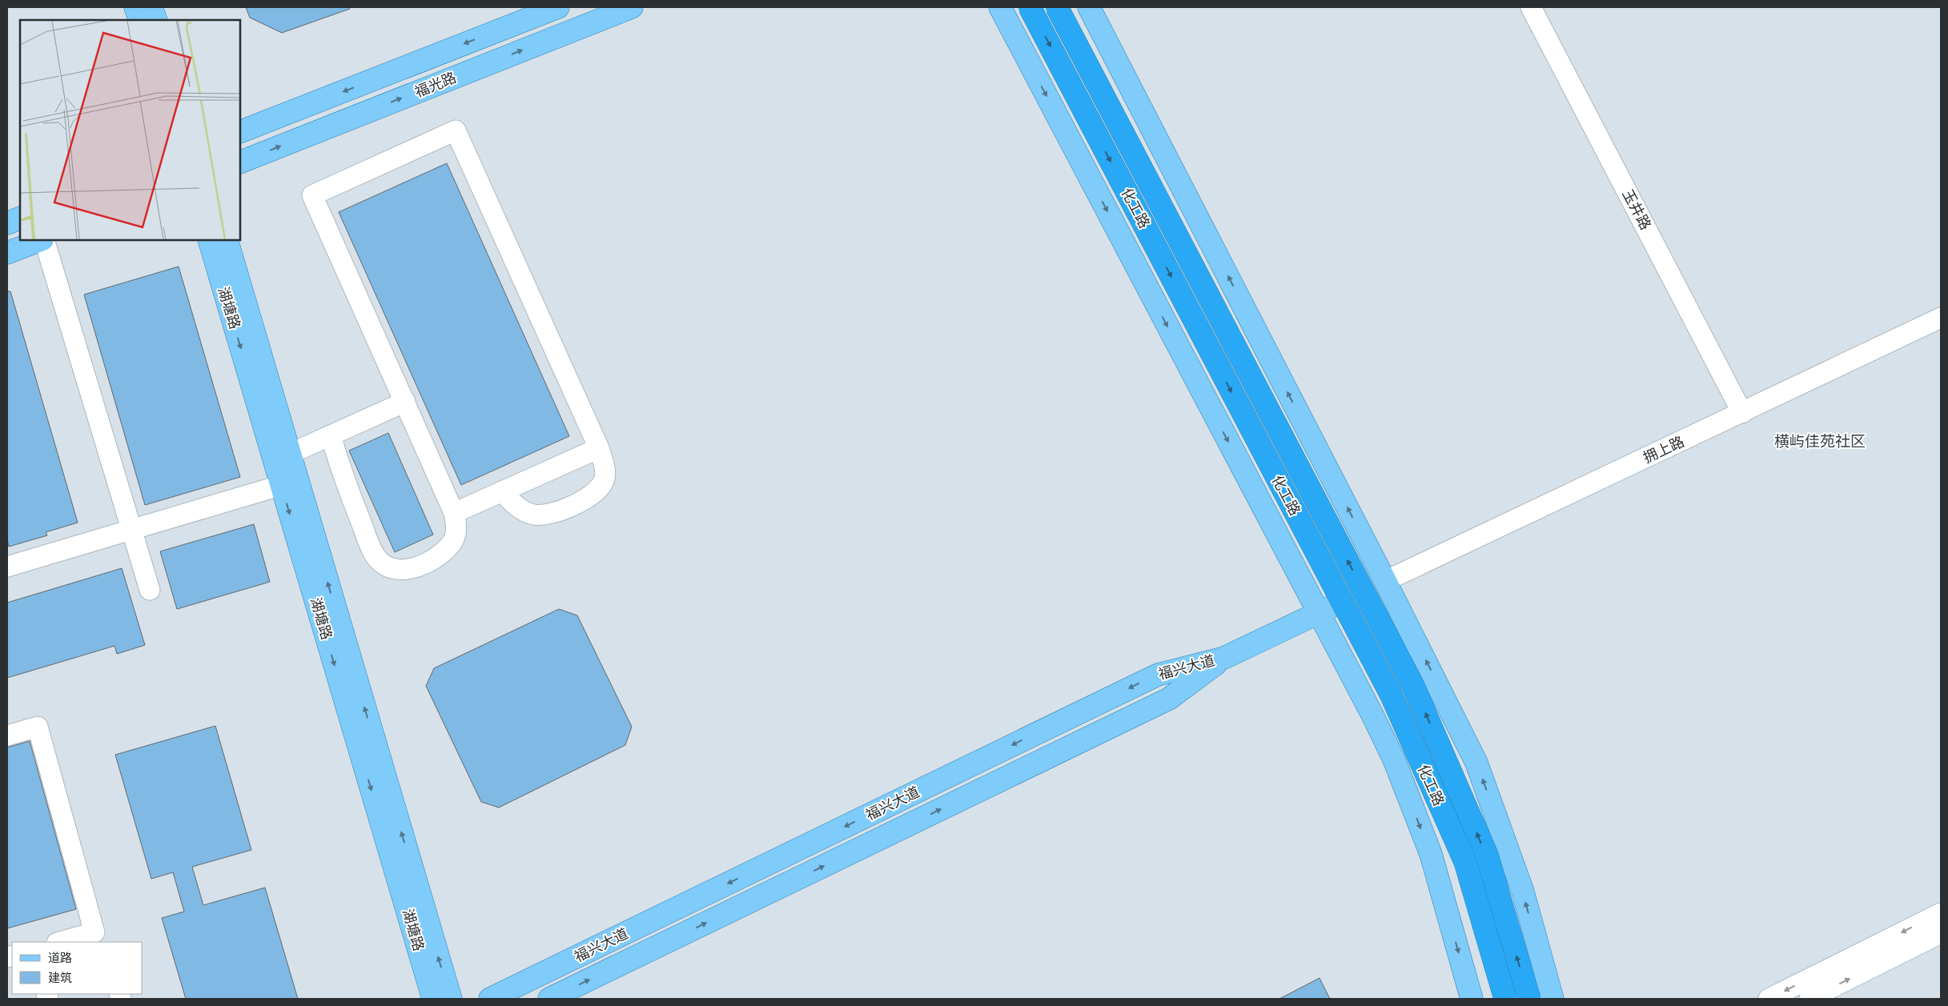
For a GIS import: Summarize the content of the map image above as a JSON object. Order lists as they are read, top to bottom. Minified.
{"streets":{"highway":["化工路"],"main road":["福光路","湖塘路","福兴大道"],"street":["玉井路","拥上路"]},"crossings":[["玉井路","拥上路"]],"districts":["横屿佳苑社区"],"legend":["道路","建筑"]}
